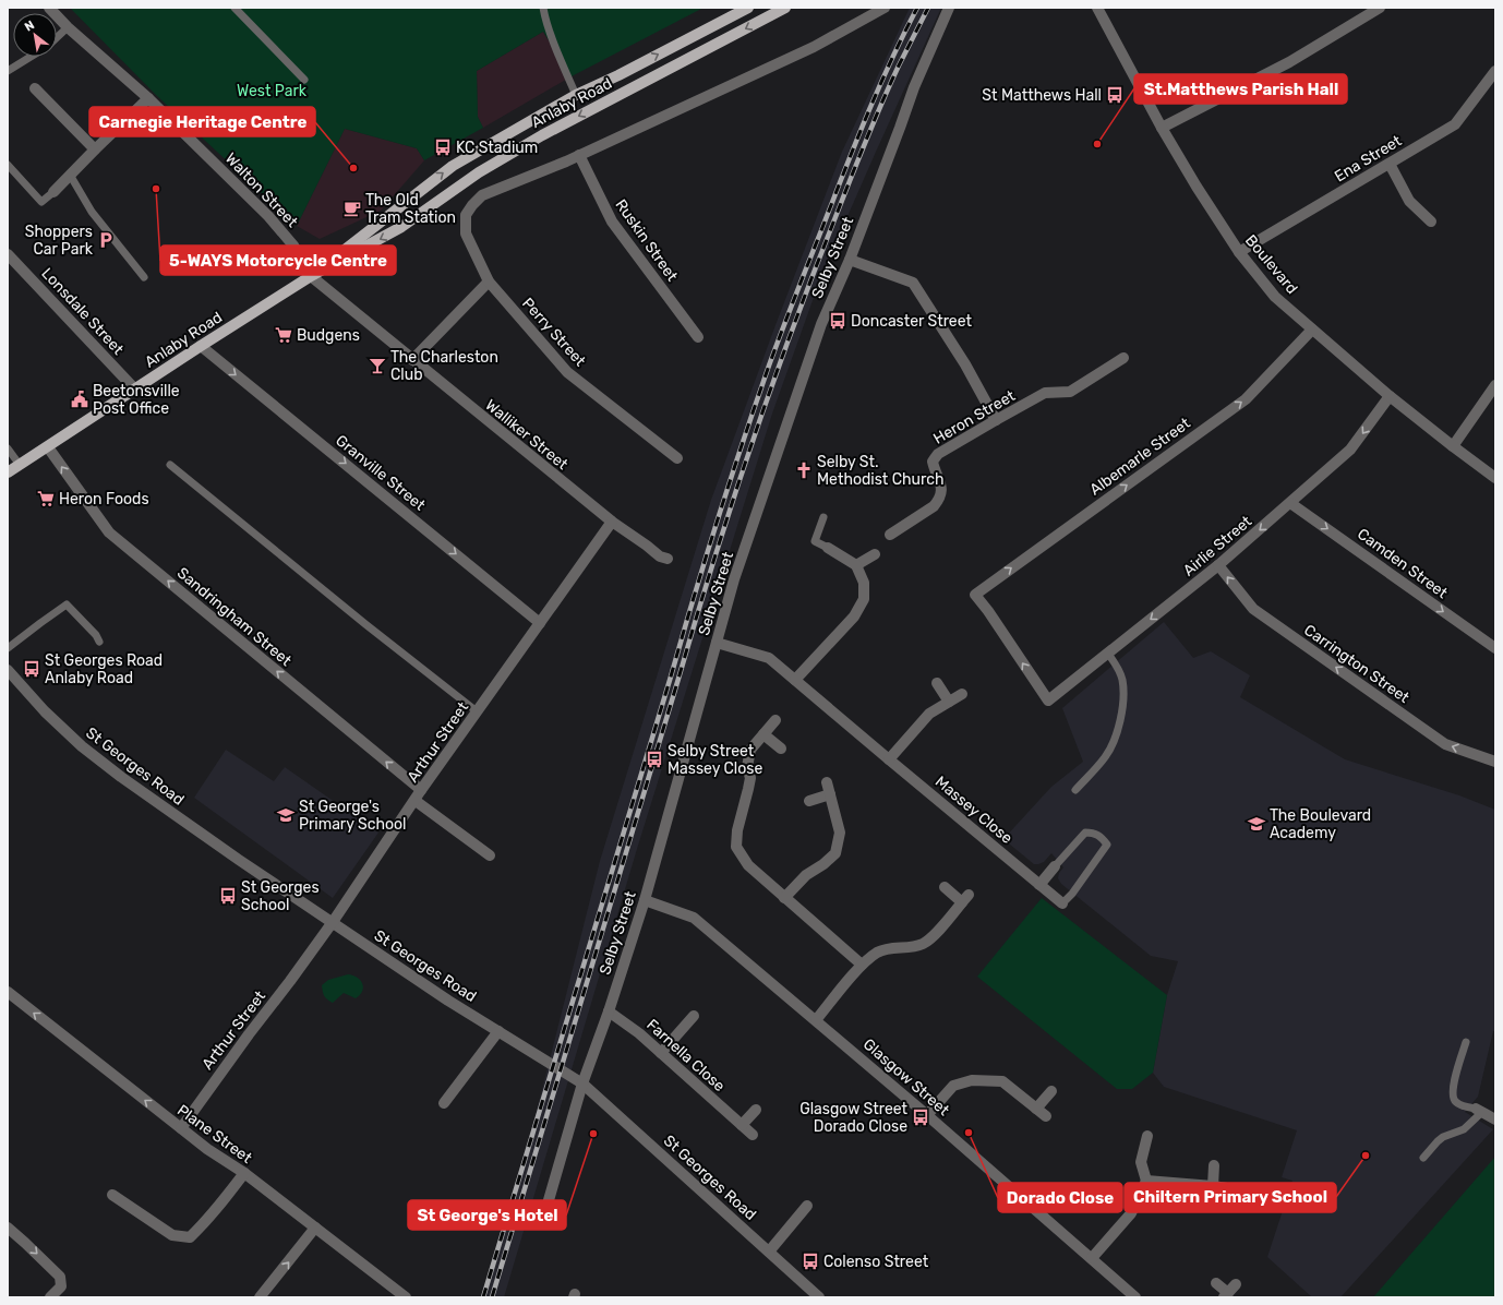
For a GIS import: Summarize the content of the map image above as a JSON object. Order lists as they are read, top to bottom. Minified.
{"streets":{"main road":["Anlaby Road"],"street":["Ena Street","Walton Street","Ruskin Street","Selby Street","Boulevard","Lonsdale Street","Perry Street","Heron Street","Walliker Street","Albemarle Street","Granville Street","Airlie Street","Camden Street","Sandringham Street","Carrington Street","Arthur Street","St Georges Road","Massey Close","Farnella Close","Glasgow Street","Plane Street"]},"crossings":[["Anlaby Road","Walton Street"],["Anlaby Road","Lonsdale Street"],["Anlaby Road","Walliker Street"],["Anlaby Road","Granville Street"],["Anlaby Road","Sandringham Street"],["Ena Street","Boulevard"],["Walton Street","Walliker Street"],["Ruskin Street","Perry Street"],["Selby Street","St Georges Road"],["Selby Street","Massey Close"],["Selby Street","Farnella Close"],["Selby Street","Glasgow Street"],["Boulevard","Albemarle Street"],["Boulevard","Airlie Street"],["Walliker Street","Arthur Street"],["Albemarle Street","Airlie Street"],["Granville Street","Arthur Street"],["Airlie Street","Camden Street"],["Airlie Street","Carrington Street"],["Sandringham Street","Arthur Street"],["Arthur Street","St Georges Road"],["Arthur Street","Plane Street"]],"one_way":["Albemarle Street","Granville Street","Airlie Street","Camden Street","Sandringham Street","Carrington Street","Plane Street"],"parks":["West Park"],"places":{"bus stop":["St Matthews Hall","KC Stadium","Doncaster Street","St Georges Road Anlaby Road","Selby Street Massey Close","St Georges School","Glasgow Street Dorado Close","Colenso Street"],"other":["St.Matthews Parish Hall","Carnegie Heritage Centre","5-WAYS Motorcycle Centre","Dorado Close","St George's Hotel","Chiltern Primary School"],"cafe":["The Old Tram Station"],"parking":["Shoppers Car Park"],"supermarket":["Budgens","Heron Foods"],"bar":["The Charleston Club"],"public building":["Beetonsville Post Office"],"church":["Selby St. Methodist Church"],"school or university":["St George's Primary School","The Boulevard Academy"]},"north":"top left"}
